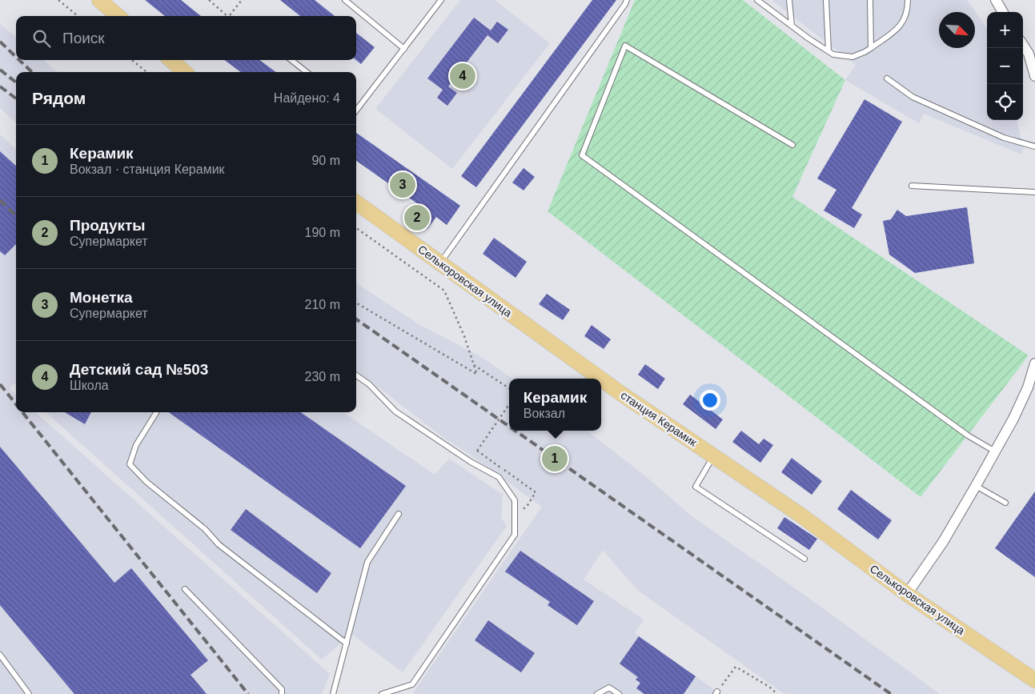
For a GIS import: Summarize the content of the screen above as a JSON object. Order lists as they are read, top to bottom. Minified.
{"streets":{"main road":["Селькоровская улица","станция Керамик"]},"crossings":[["Селькоровская улица","станция Керамик"]],"north":"bottom right","page":{"map_buttons":["+","−"],"search":"Поиск","pins":["4","3","2","1"],"heading":["Рядом","Найдено: 4"],"list":[{"mark":"1","name":"Керамик","note":"Вокзал · станция Керамик","value":"90 m"},{"mark":"2","name":"Продукты","note":"Супермаркет","value":"190 m"},{"mark":"3","name":"Монетка","note":"Супермаркет","value":"210 m"},{"mark":"4","name":"Детский сад №503","note":"Школа","value":"230 m"}],"popup":["Керамик","Вокзал"]}}
